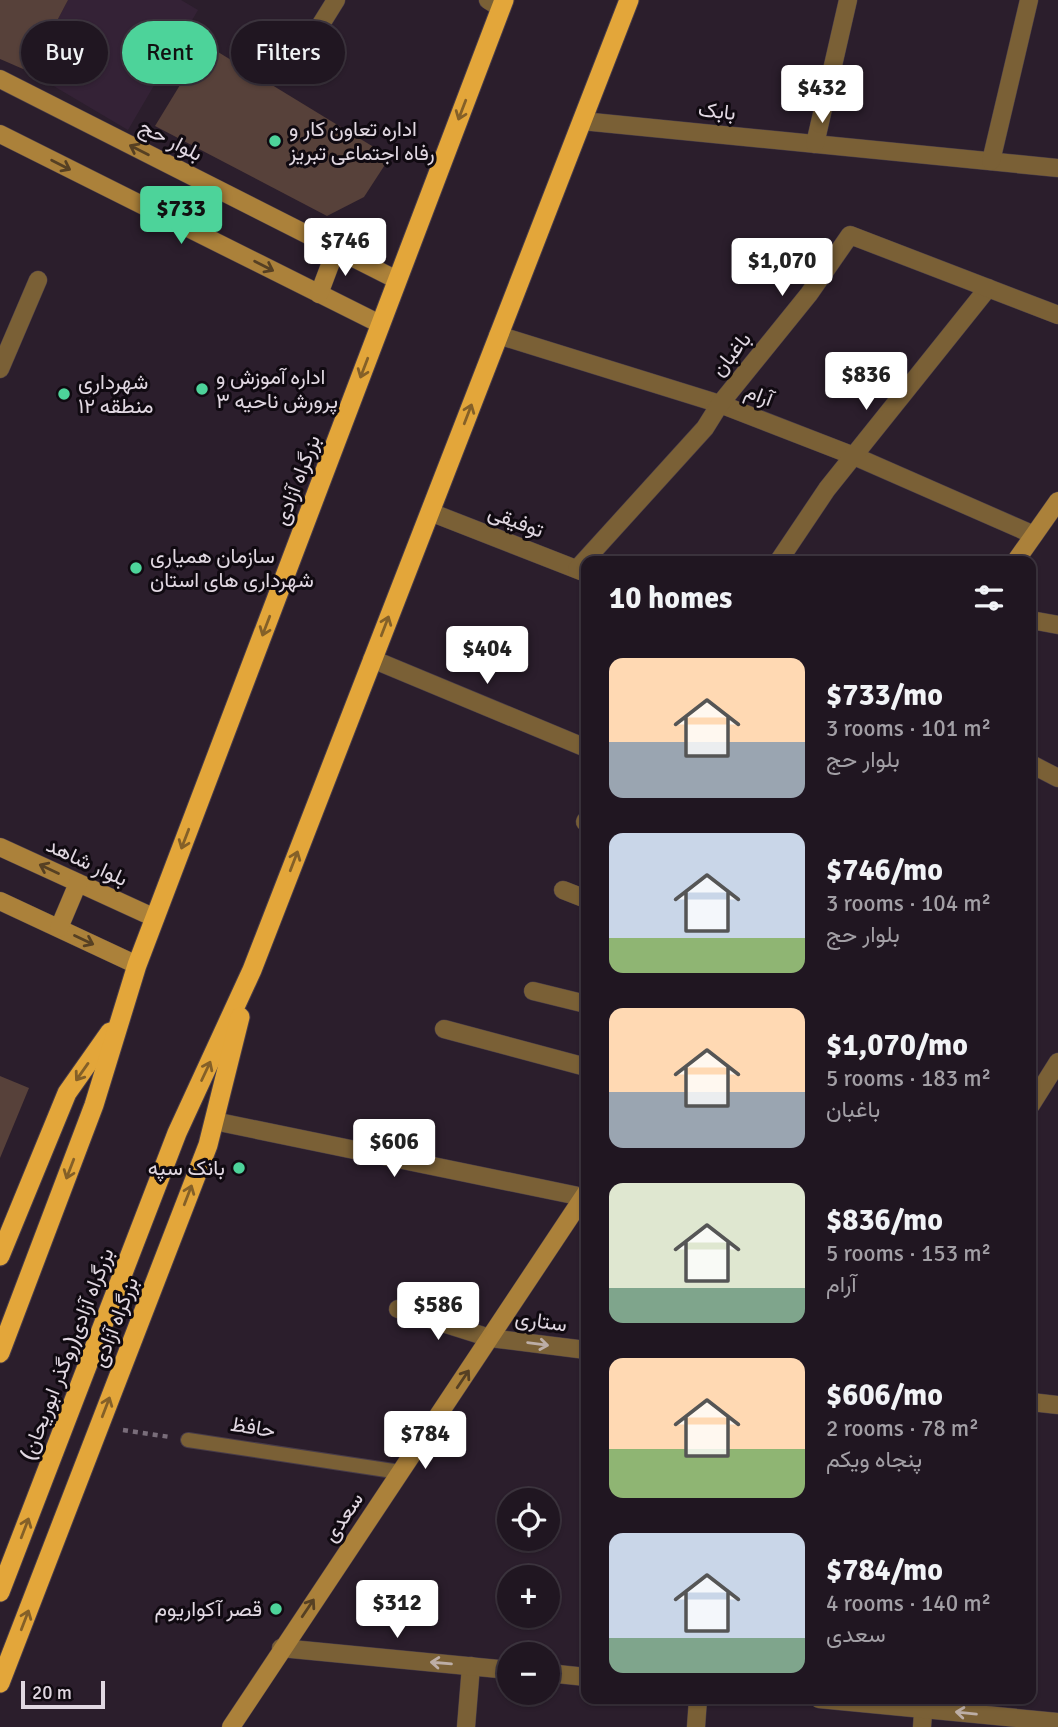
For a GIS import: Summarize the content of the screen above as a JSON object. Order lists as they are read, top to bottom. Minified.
{"streets":{"highway":["بزرگراه آزادی","بزرگراه آزادی(روگذر ابوریحان)"],"main road":["بلوار حج","بلوار شاهد","سعدی"],"street":["بابک","باغبان","آرام","توفیقی","ستاری"],"lane":["حافظ"]},"crossings":[["بابک","بزرگراه آزادی"],["بلوار حج","بزرگراه آزادی"],["باغبان","آرام"],["آرام","بزرگراه آزادی"],["بزرگراه آزادی","توفیقی"],["بزرگراه آزادی","بلوار شاهد"],["بزرگراه آزادی","بزرگراه آزادی(روگذر ابوریحان)"],["ستاری","سعدی"],["حافظ","سعدی"]],"one_way":["بزرگراه آزادی(روگذر ابوریحان)","سعدی"],"places":["اداره تعاون کار و رفاه اجتماعی تبریز","اداره آموزش و پرورش ناحیه ۳","شهرداری منطقه ۱۲","سازمان همیاری شهرداری های استان","بانک سپه","قصر آکواریوم"],"scale_bar":"20 m","page":{"chip":["Buy","Rent","Filters"],"price":["$432","$733","$746","$1,070","$836","$404","$606","$586","$784","$312"],"heading":"10 homes","list":[{"name":"$733/mo","note":"3 rooms · 101 m² · بلوار حج"},{"name":"$746/mo","note":"3 rooms · 104 m² · بلوار حج"},{"name":"$1,070/mo","note":"5 rooms · 183 m² · باغبان"},{"name":"$836/mo","note":"5 rooms · 153 m² · آرام"},{"name":"$606/mo","note":"2 rooms · 78 m² · پنجاه ویکم"},{"name":"$784/mo","note":"4 rooms · 140 m² · سعدی"}],"map_buttons":["+","−"],"scale":"20 m"}}
